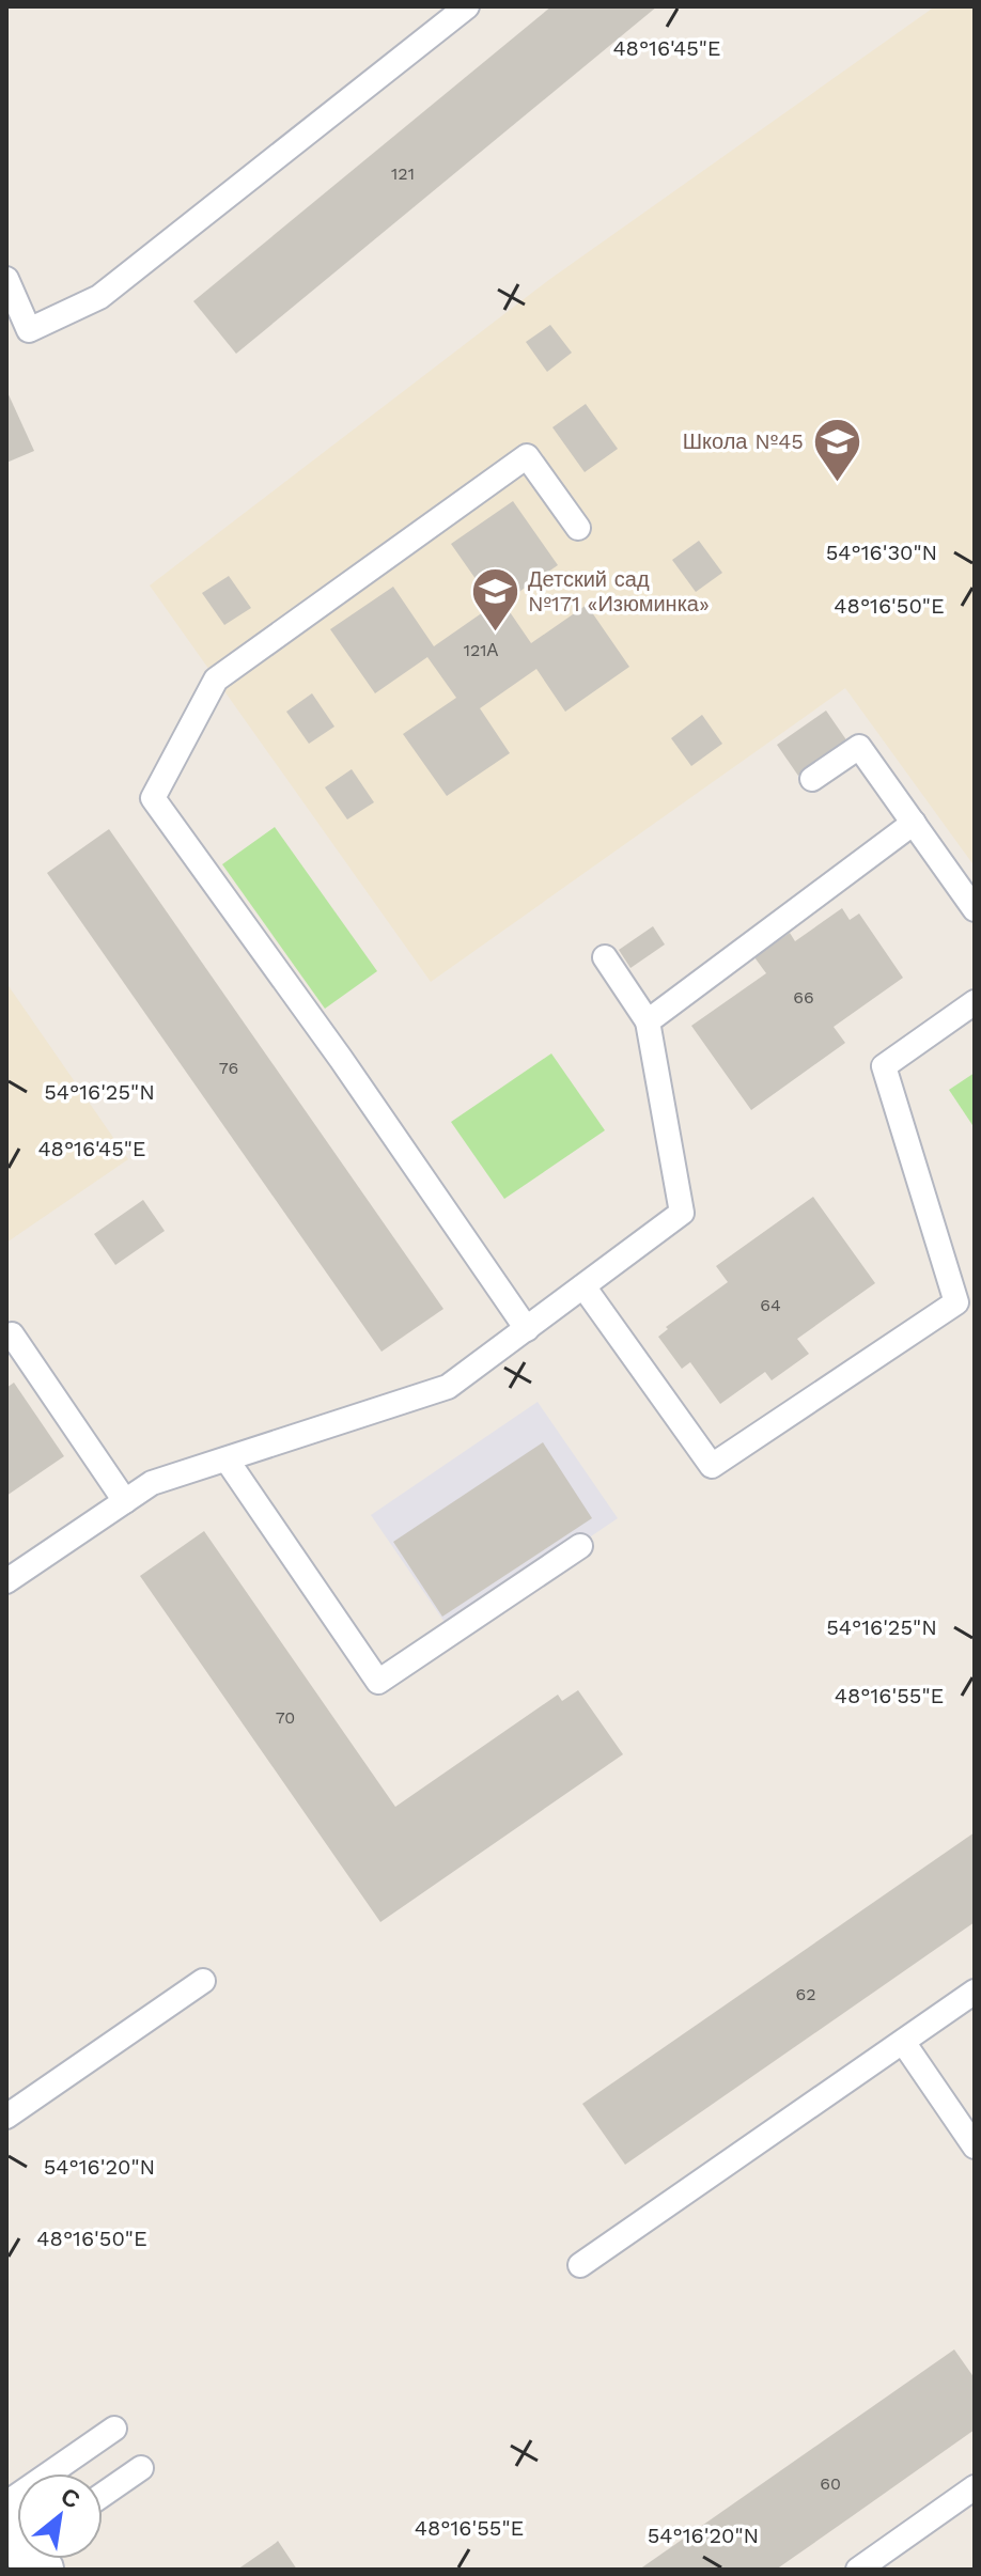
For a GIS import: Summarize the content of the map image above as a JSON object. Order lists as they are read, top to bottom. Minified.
{"places":{"school or university":["Школа №45","Детский сад №171 «Изюминка»"]},"house_numbers":["121","121А","66","76","64","70","62","60"],"north":"top right","coordinates":["48°16'45\"E","54°16'30\"N","48°16'50\"E","54°16'25\"N","48°16'55\"E","54°16'20\"N"]}
